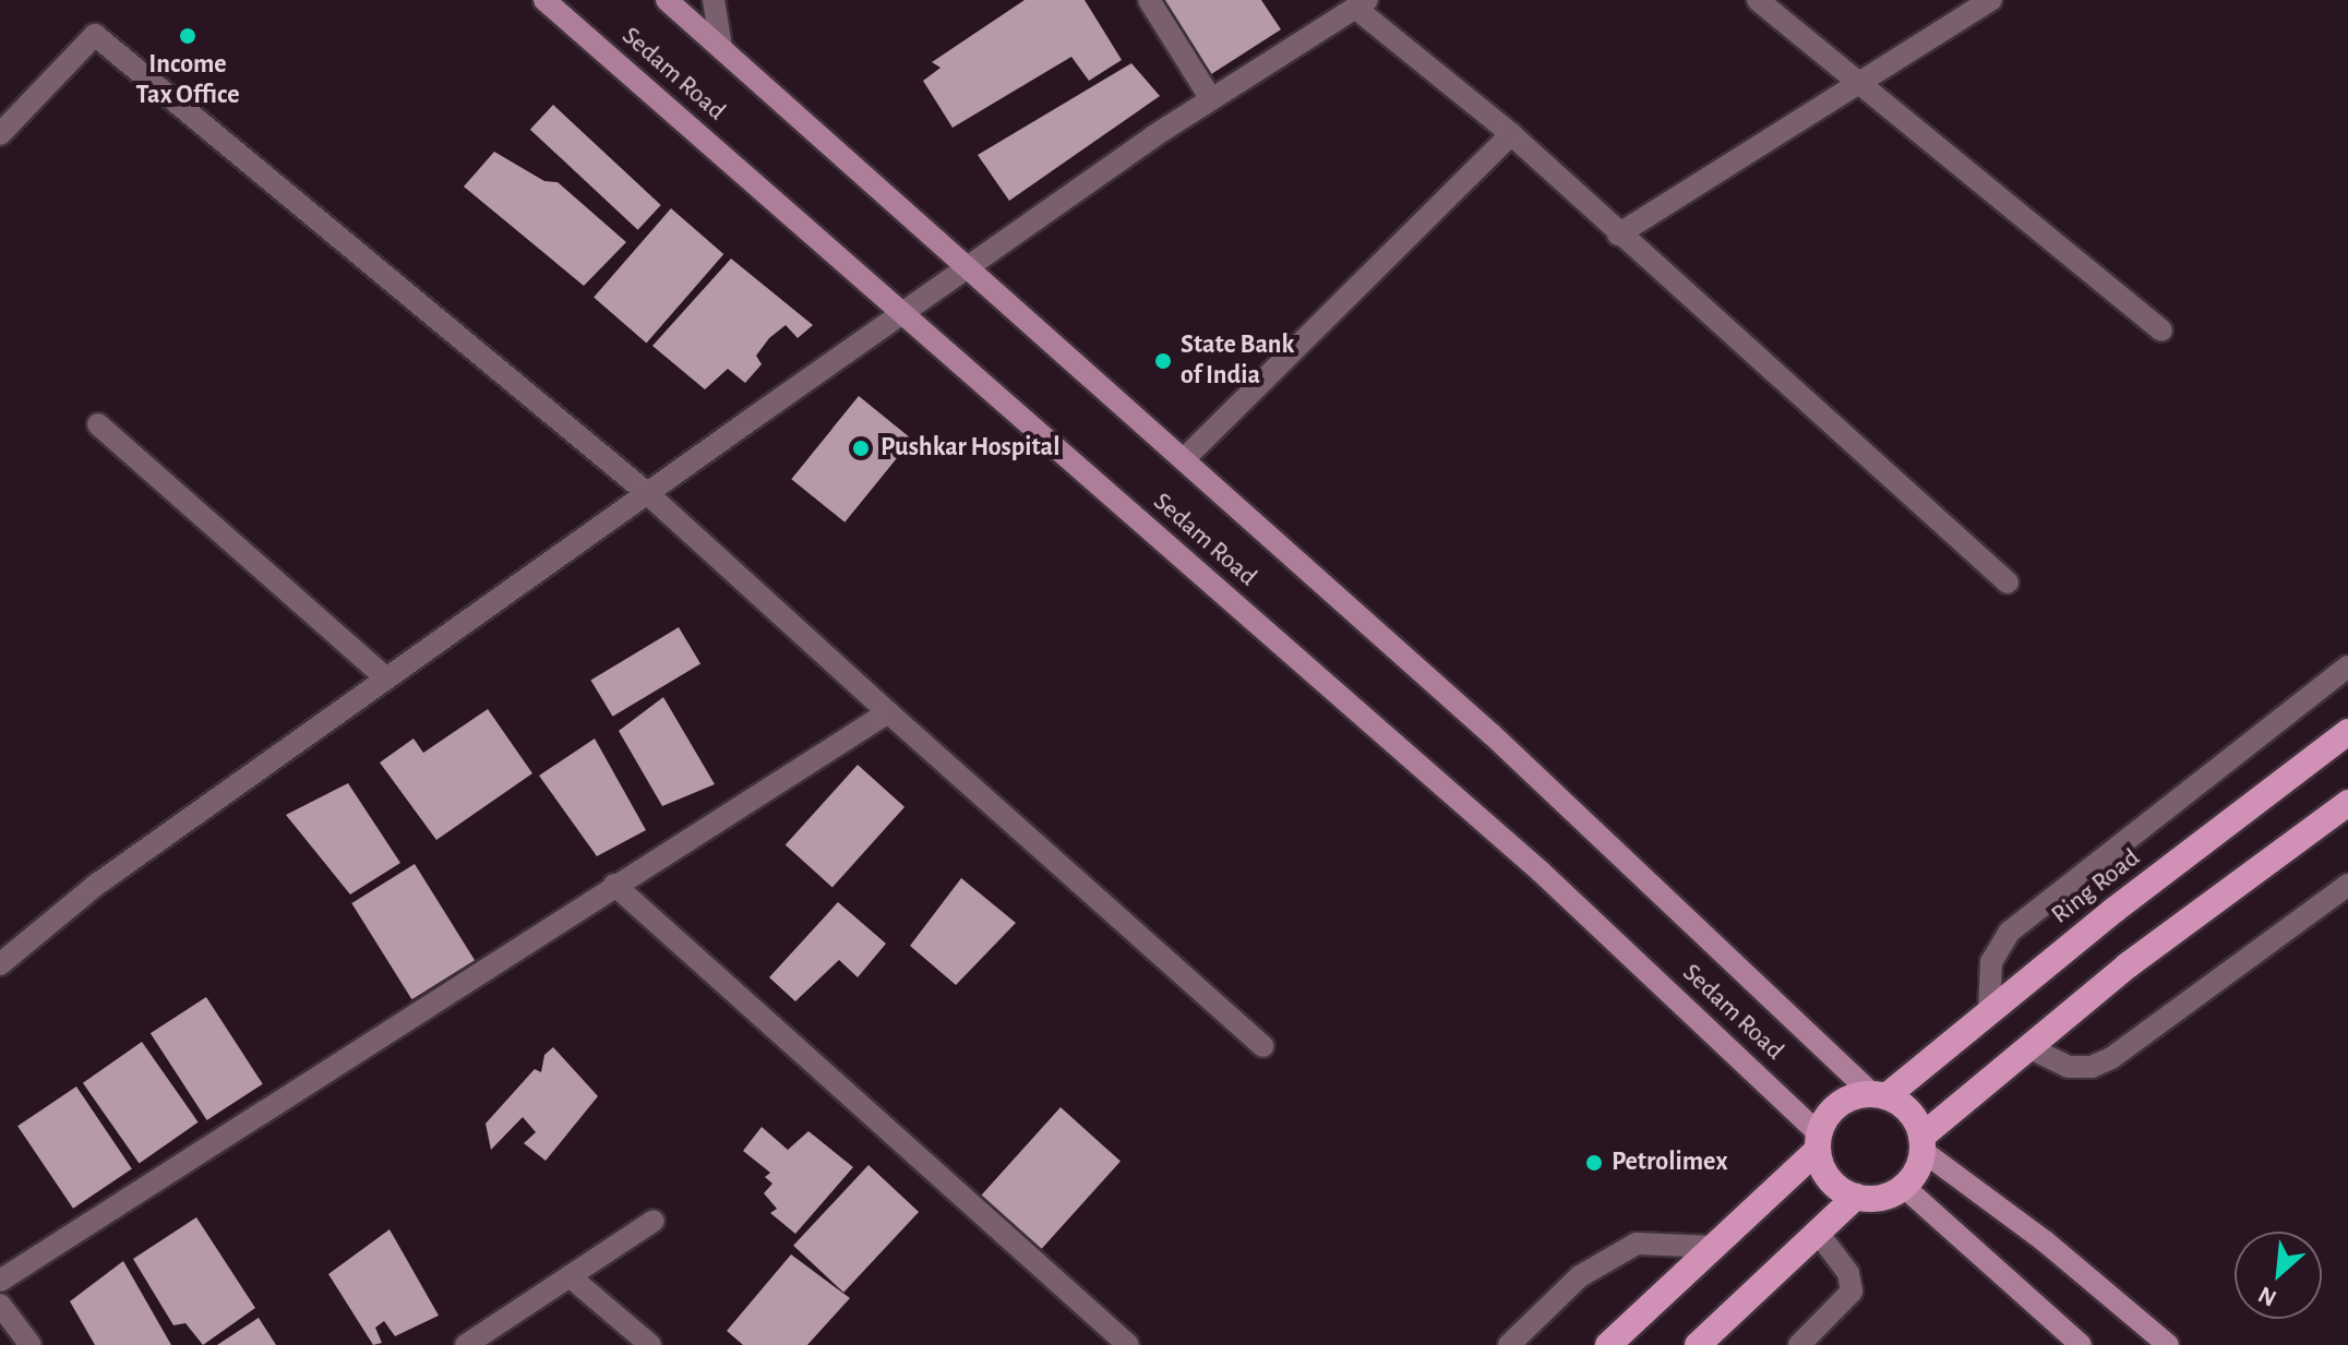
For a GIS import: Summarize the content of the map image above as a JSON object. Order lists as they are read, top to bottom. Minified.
{"streets":{"highway":["Ring Road"],"main road":["Sedam Road"]},"crossings":[["Sedam Road","Ring Road"]],"places":["Income Tax Office","State Bank of India","Pushkar Hospital","Petrolimex"],"north":"bottom left"}
